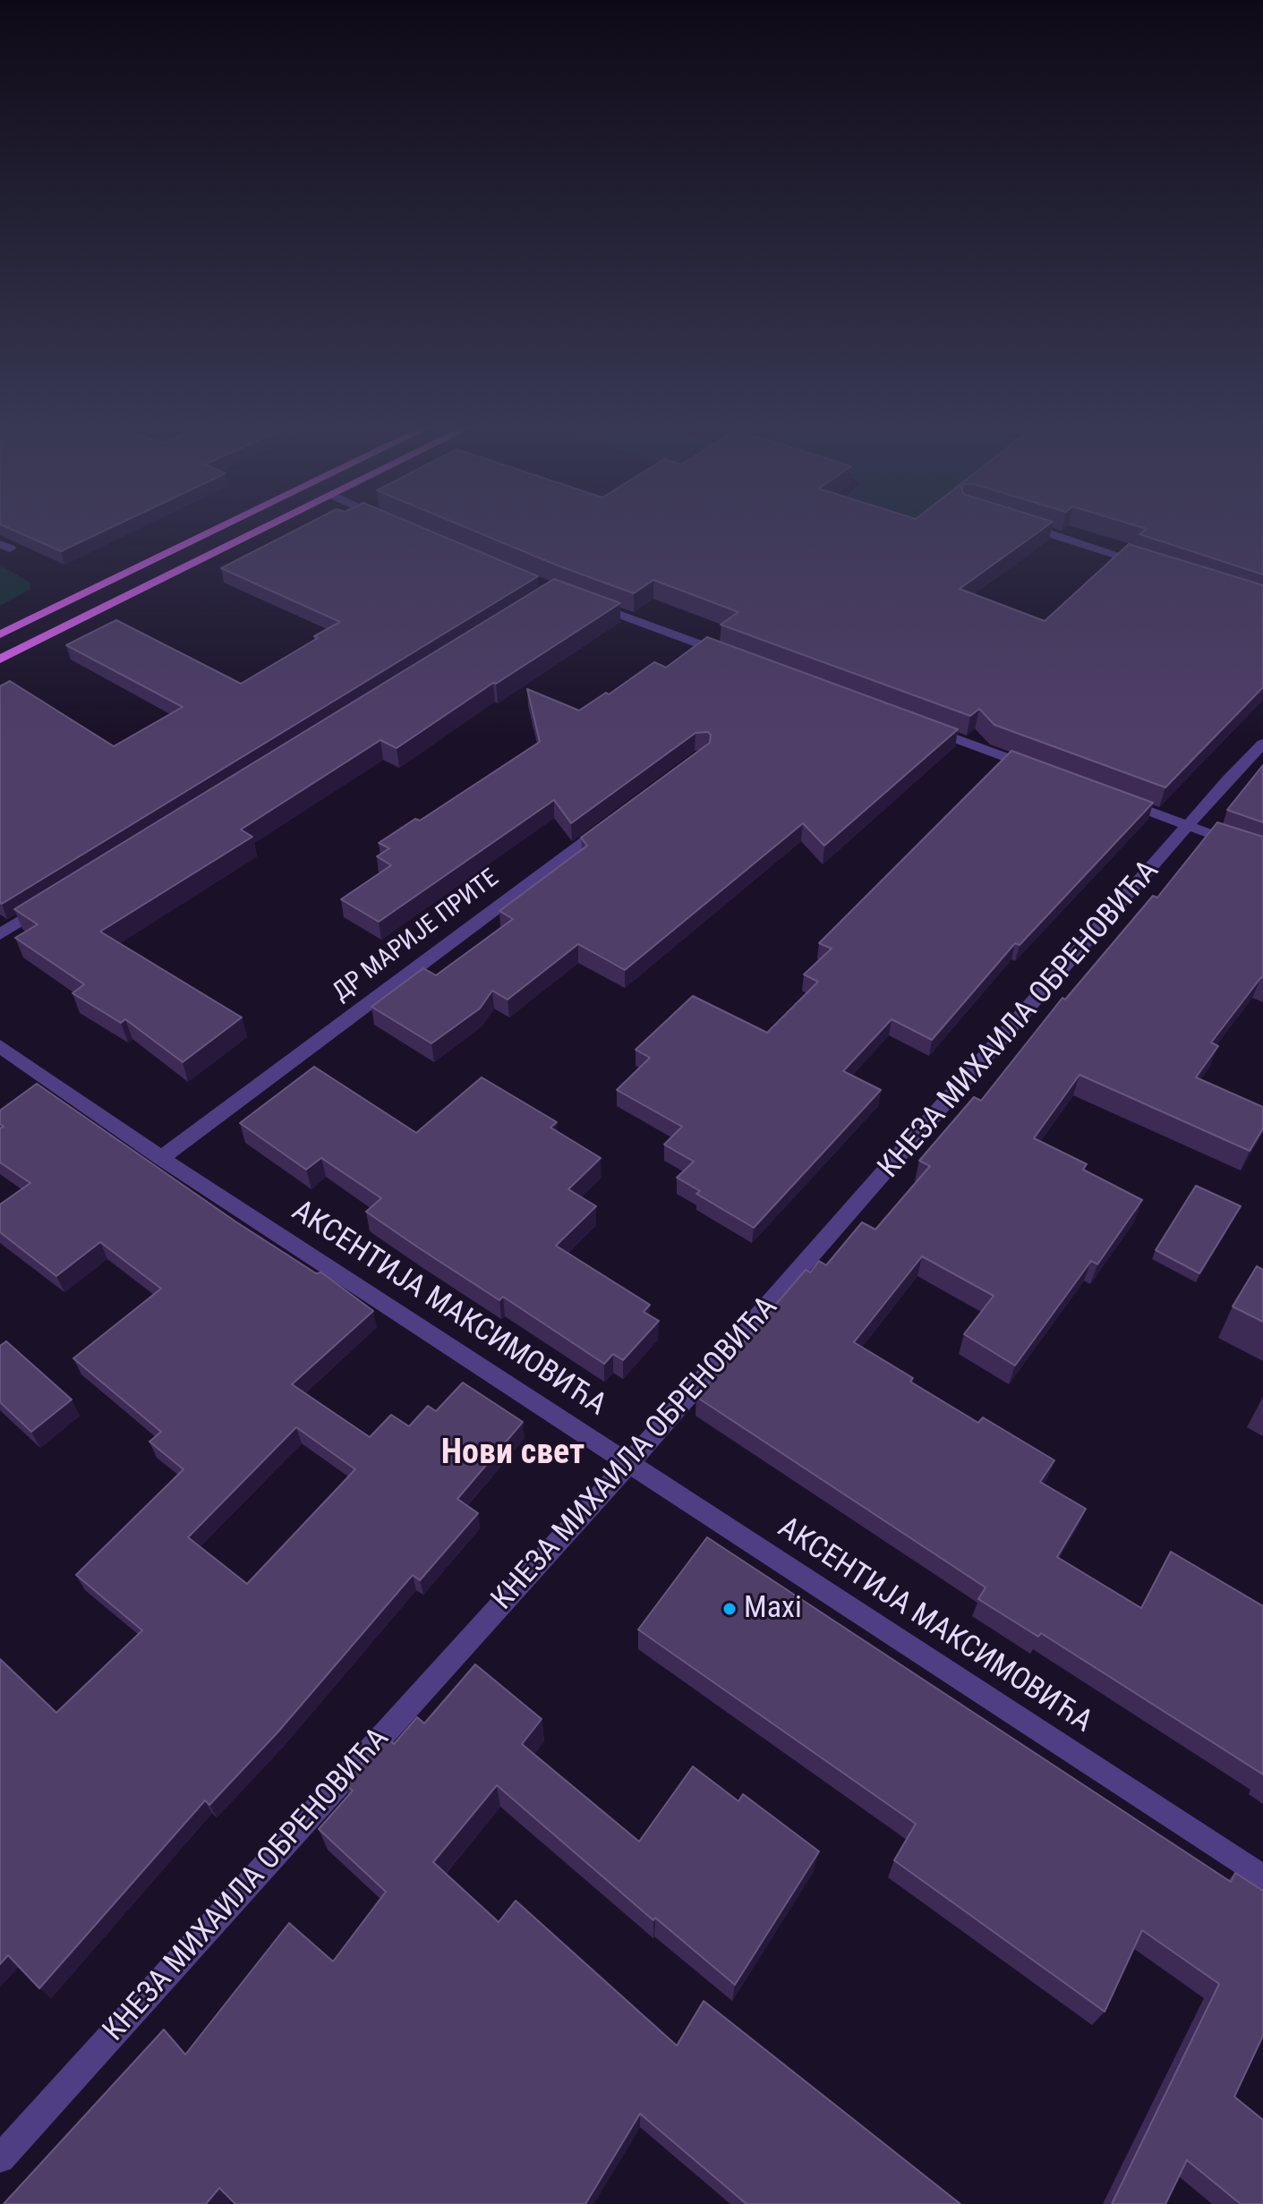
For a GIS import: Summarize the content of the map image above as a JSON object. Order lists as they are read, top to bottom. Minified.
{"streets":{"street":["ДР МАРИЈЕ ПРИТЕ","КНЕЗА МИХАИЛА ОБРЕНОВИЋА","АКСЕНТИЈА МАКСИМОВИЋА"]},"crossings":[["ДР МАРИЈЕ ПРИТЕ","АКСЕНТИЈА МАКСИМОВИЋА"],["КНЕЗА МИХАИЛА ОБРЕНОВИЋА","АКСЕНТИЈА МАКСИМОВИЋА"]],"districts":["Нови свет"],"places":["Maxi"]}
